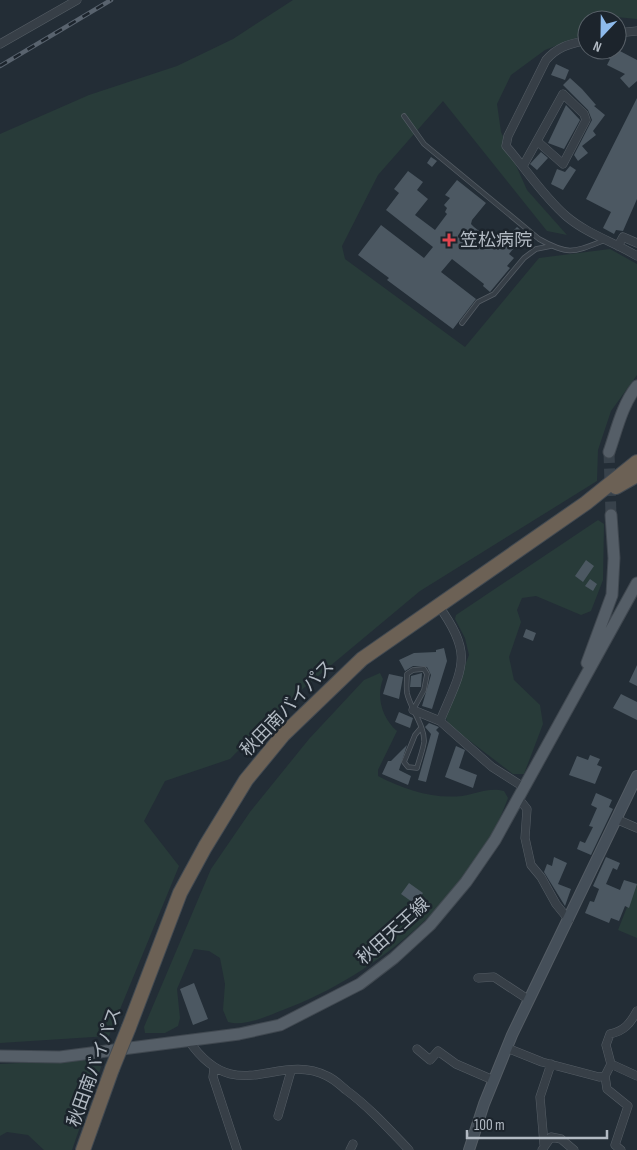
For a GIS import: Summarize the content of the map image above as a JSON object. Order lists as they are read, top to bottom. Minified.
{"streets":{"highway":["秋田南バイパス"],"main road":["秋田天王線"]},"places":{"health":["笠松病院"]},"scale_bar":"100 m","north":"bottom"}
